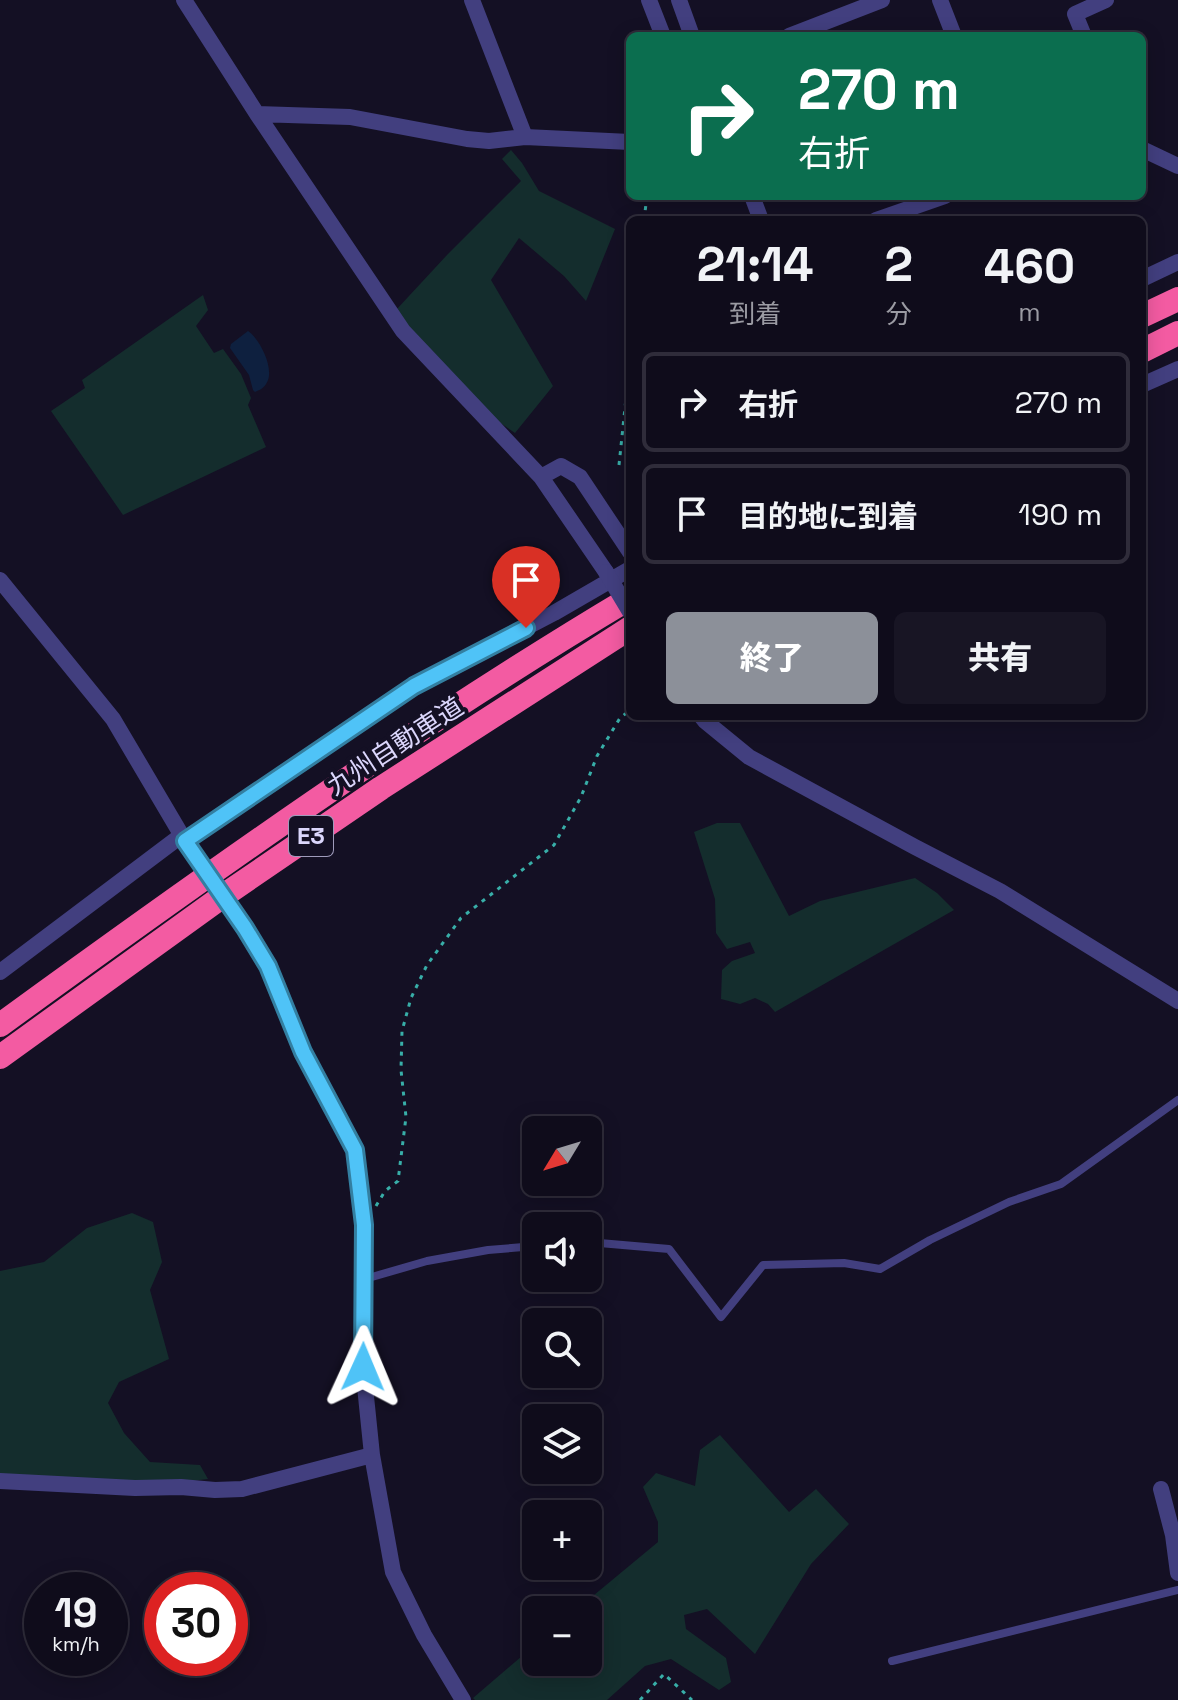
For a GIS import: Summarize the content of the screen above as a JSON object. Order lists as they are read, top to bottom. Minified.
{"streets":{"highway":["九州自動車道","E3"]},"north":"bottom left","page":{"turn":["270 m","右折"],"eta":["21:14","到着","2","分","460","m"],"list":[{"name":"右折","value":"270 m"},{"name":"目的地に到着","value":"190 m"}],"buttons":["終了","共有"],"map_buttons":["+","−"],"speed":"19 km/h","limit":"30"}}
